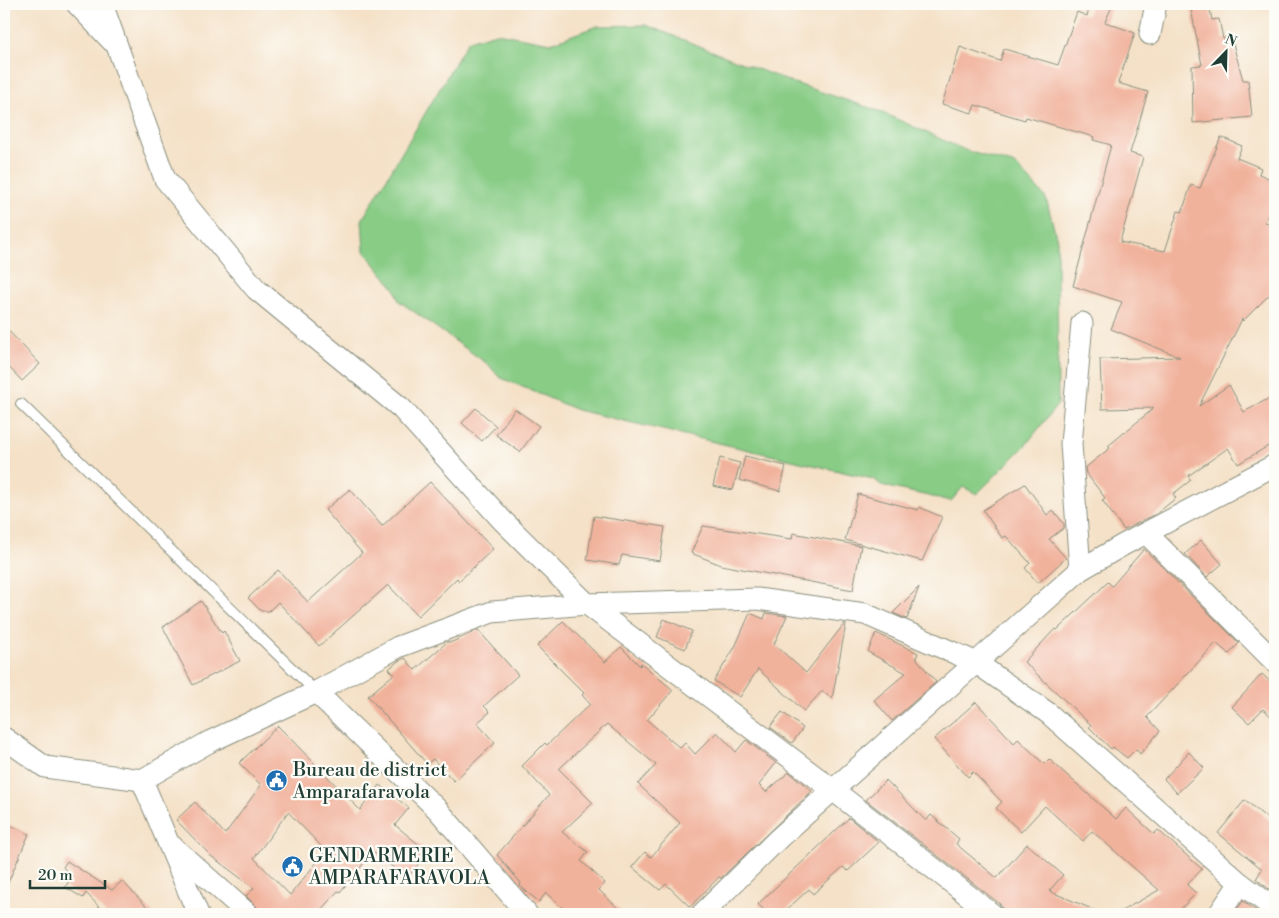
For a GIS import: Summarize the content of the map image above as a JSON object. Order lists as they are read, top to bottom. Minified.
{"places":{"public building":["Bureau de district Amparafaravola","GENDARMERIE AMPARAFARAVOLA"]},"scale_bar":"20 m","north":"top right"}
